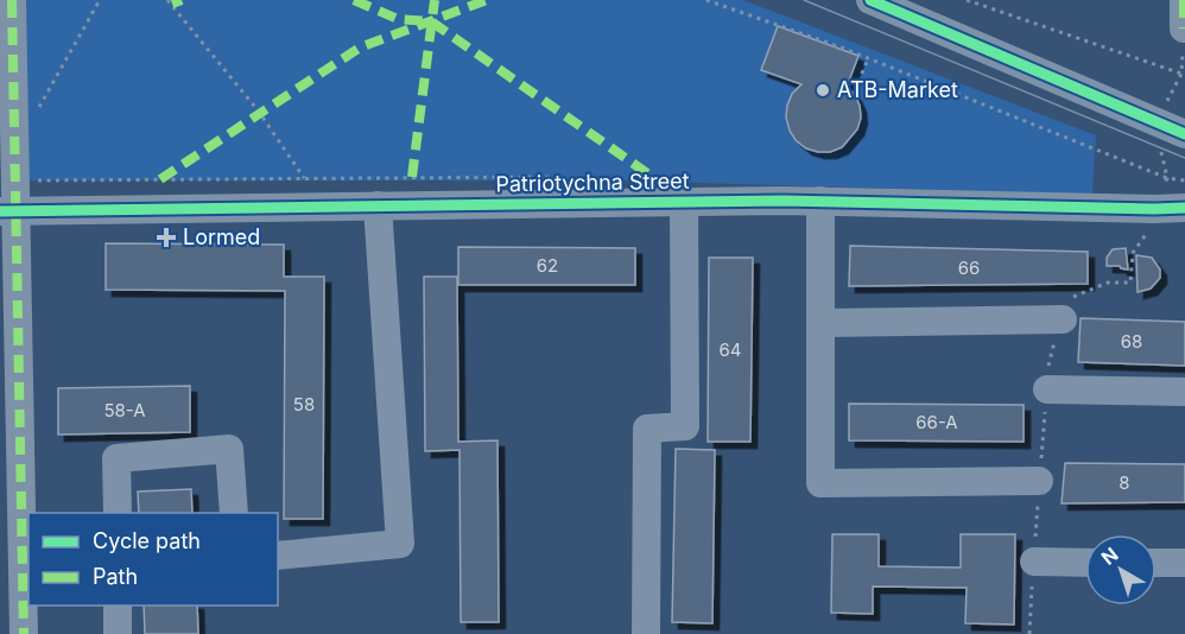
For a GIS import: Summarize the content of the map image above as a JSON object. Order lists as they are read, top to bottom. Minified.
{"streets":{"street":["Patriotychna Street"]},"places":{"other":["ATB-Market"],"health":["Lormed"]},"house_numbers":["62","66","68","64","58","58-А","66-А","8"],"legend":["Cycle path","Path"],"north":"top left"}
